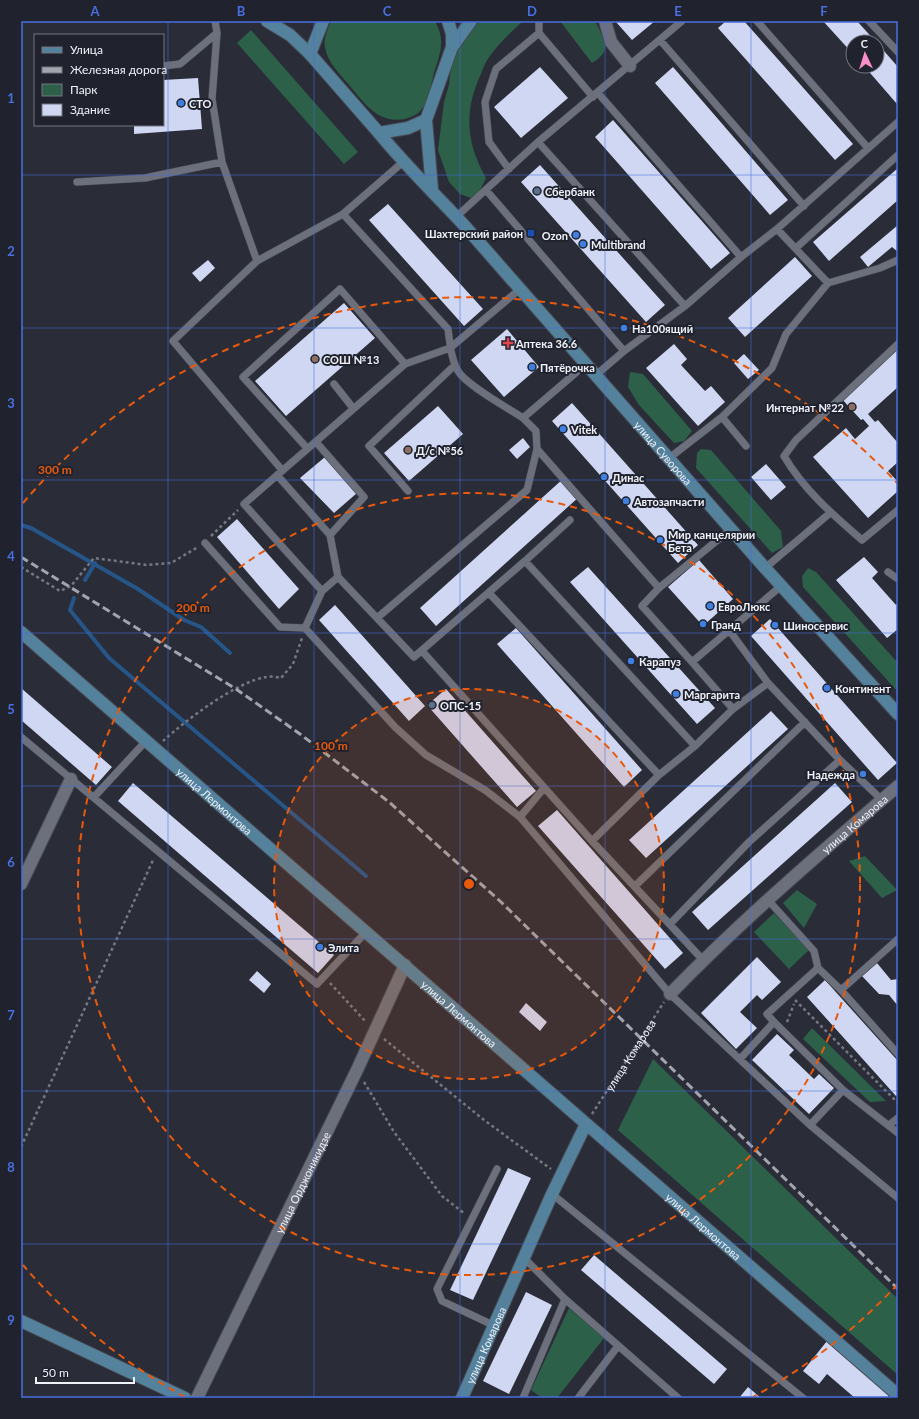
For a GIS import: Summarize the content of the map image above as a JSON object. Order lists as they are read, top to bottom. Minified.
{"streets":{"main road":["улица Суворова","улица Лермонтова","улица Комарова"],"street":["улица Орджоникидзе"]},"crossings":[["улица Лермонтова","улица Комарова"],["улица Лермонтова","улица Орджоникидзе"]],"places":{"other":["СТО","Сбербанк","Ozon","Multibrand","На100ящий","СОШ №13","Пятёрочка","Интернат №22","Vitek","Д/с №56","Динас","Автозапчасти","Мир канцелярии Бета","ЕвроЛюкс","Гранд","Шиносервис","Карапуз","Континент","Маргарита","ОПС-15","Надежда","Элита"],"transit":["Шахтерский район"],"health":["Аптека 36.6"]},"legend":["Улица","Железная дорога","Парк","Здание"],"scale_bar":"50 m","north":"top","grid":{"columns":["A","B","C","D","E","F"],"rows":["1","2","3","4","5","6","7","8","9"]},"rings":["300 m","200 m","100 m"]}
